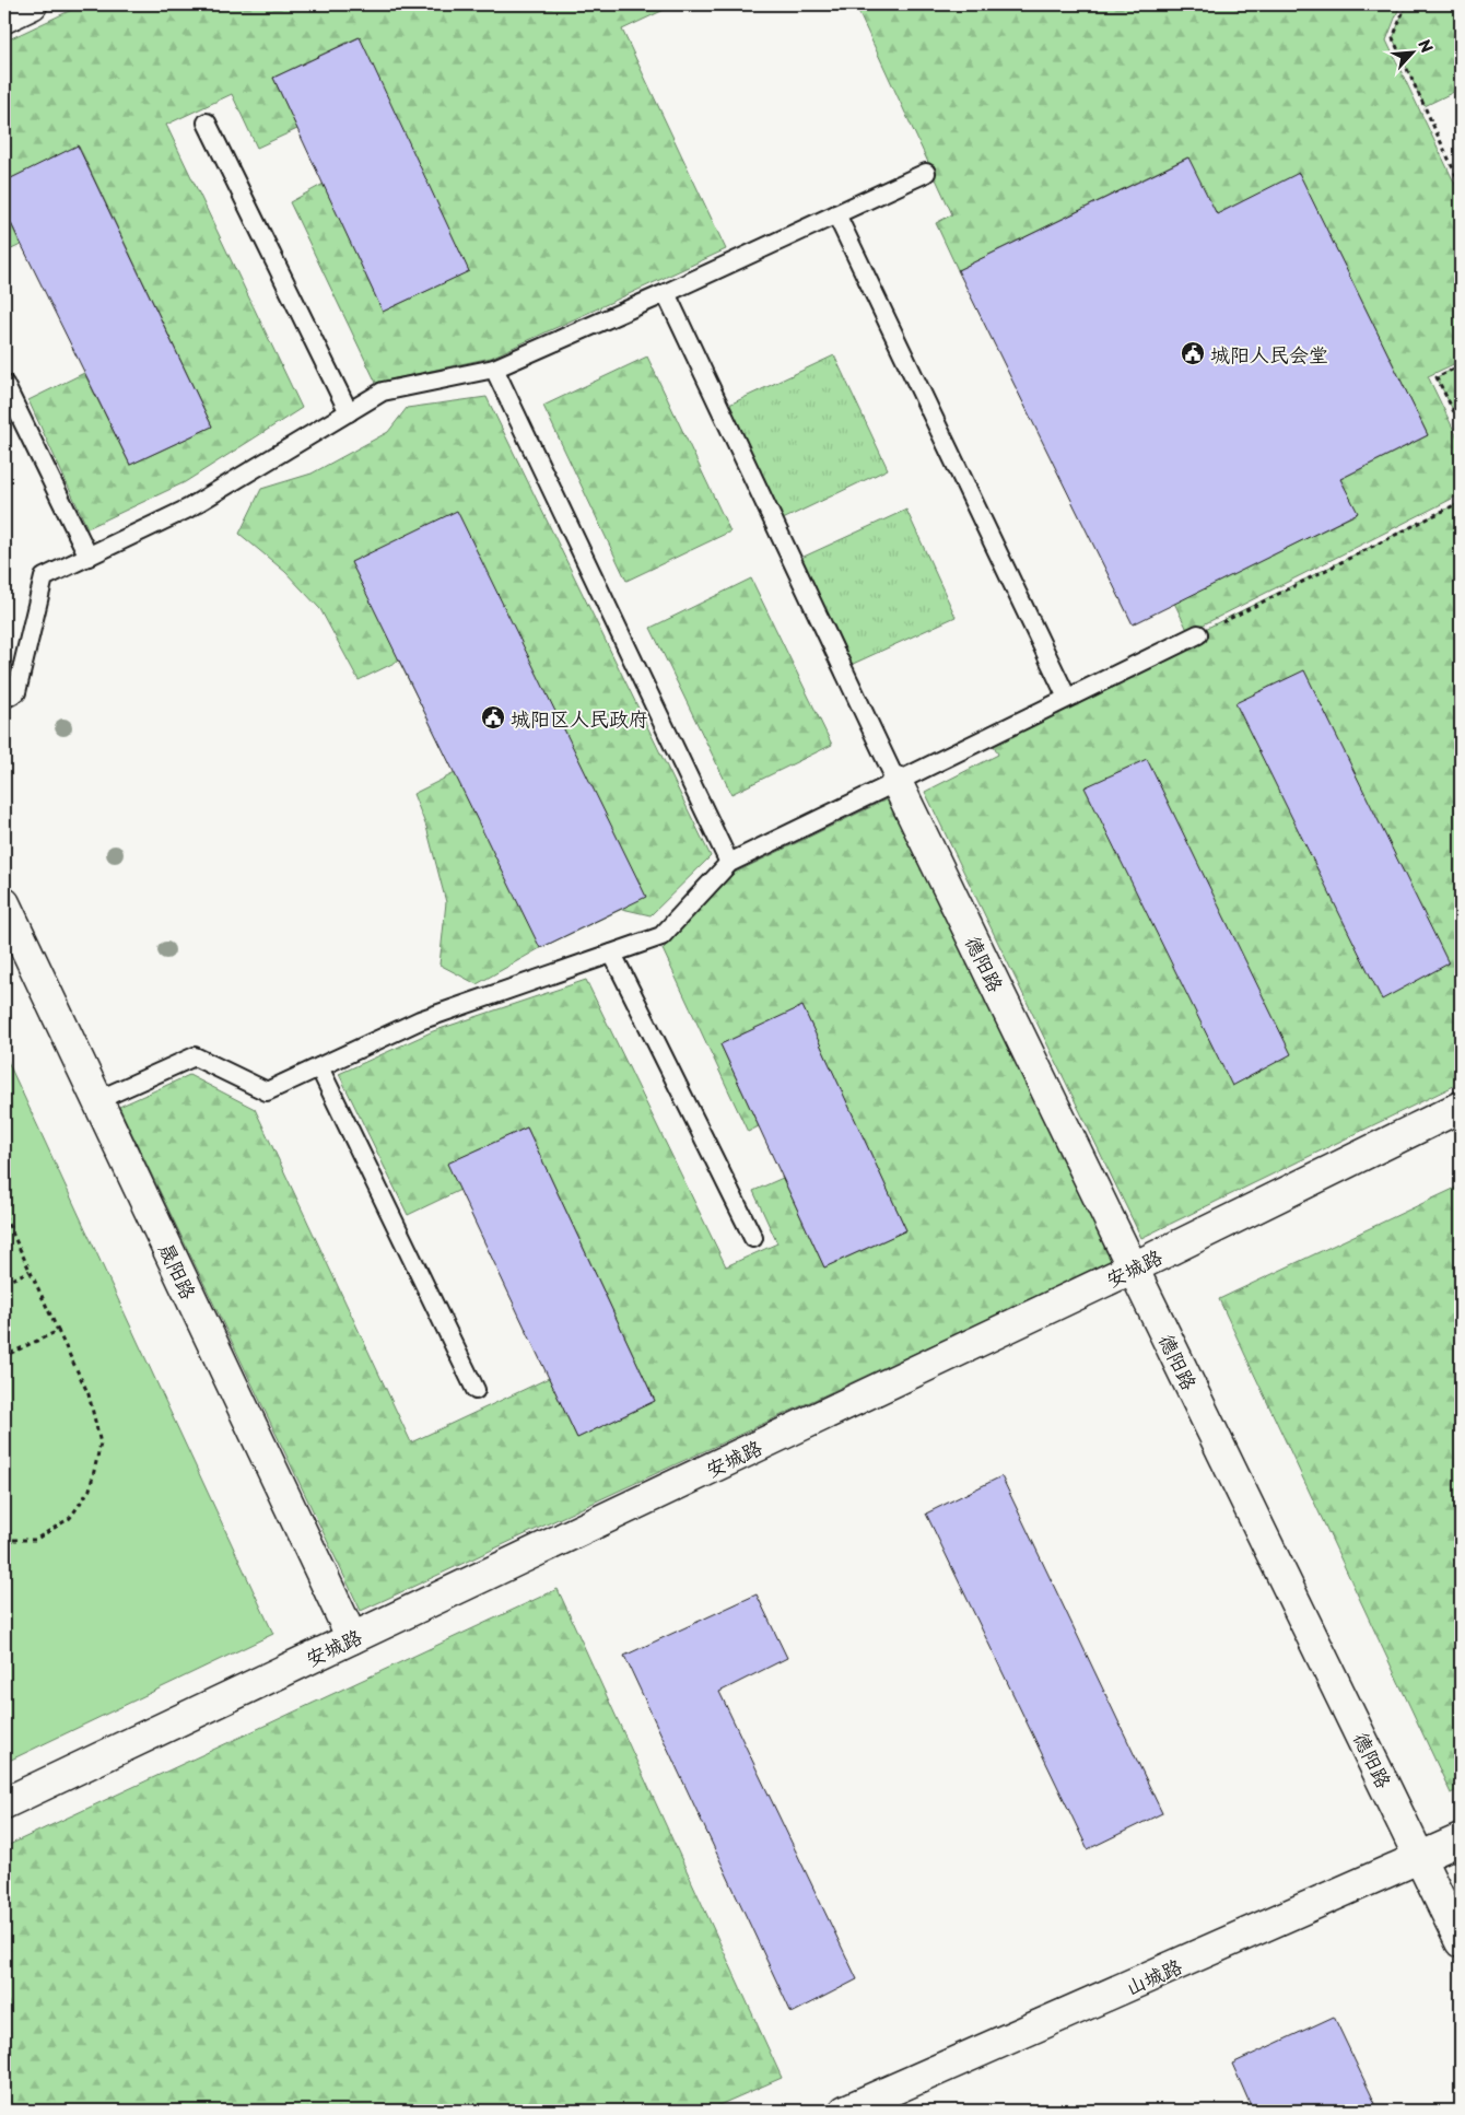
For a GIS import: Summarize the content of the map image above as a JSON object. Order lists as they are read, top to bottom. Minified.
{"streets":{"street":["德阳路","安城路","晟阳路","山城路"]},"crossings":[["德阳路","安城路"],["德阳路","山城路"],["安城路","晟阳路"]],"places":{"public building":["城阳人民会堂","城阳区人民政府"]},"north":"top right"}
